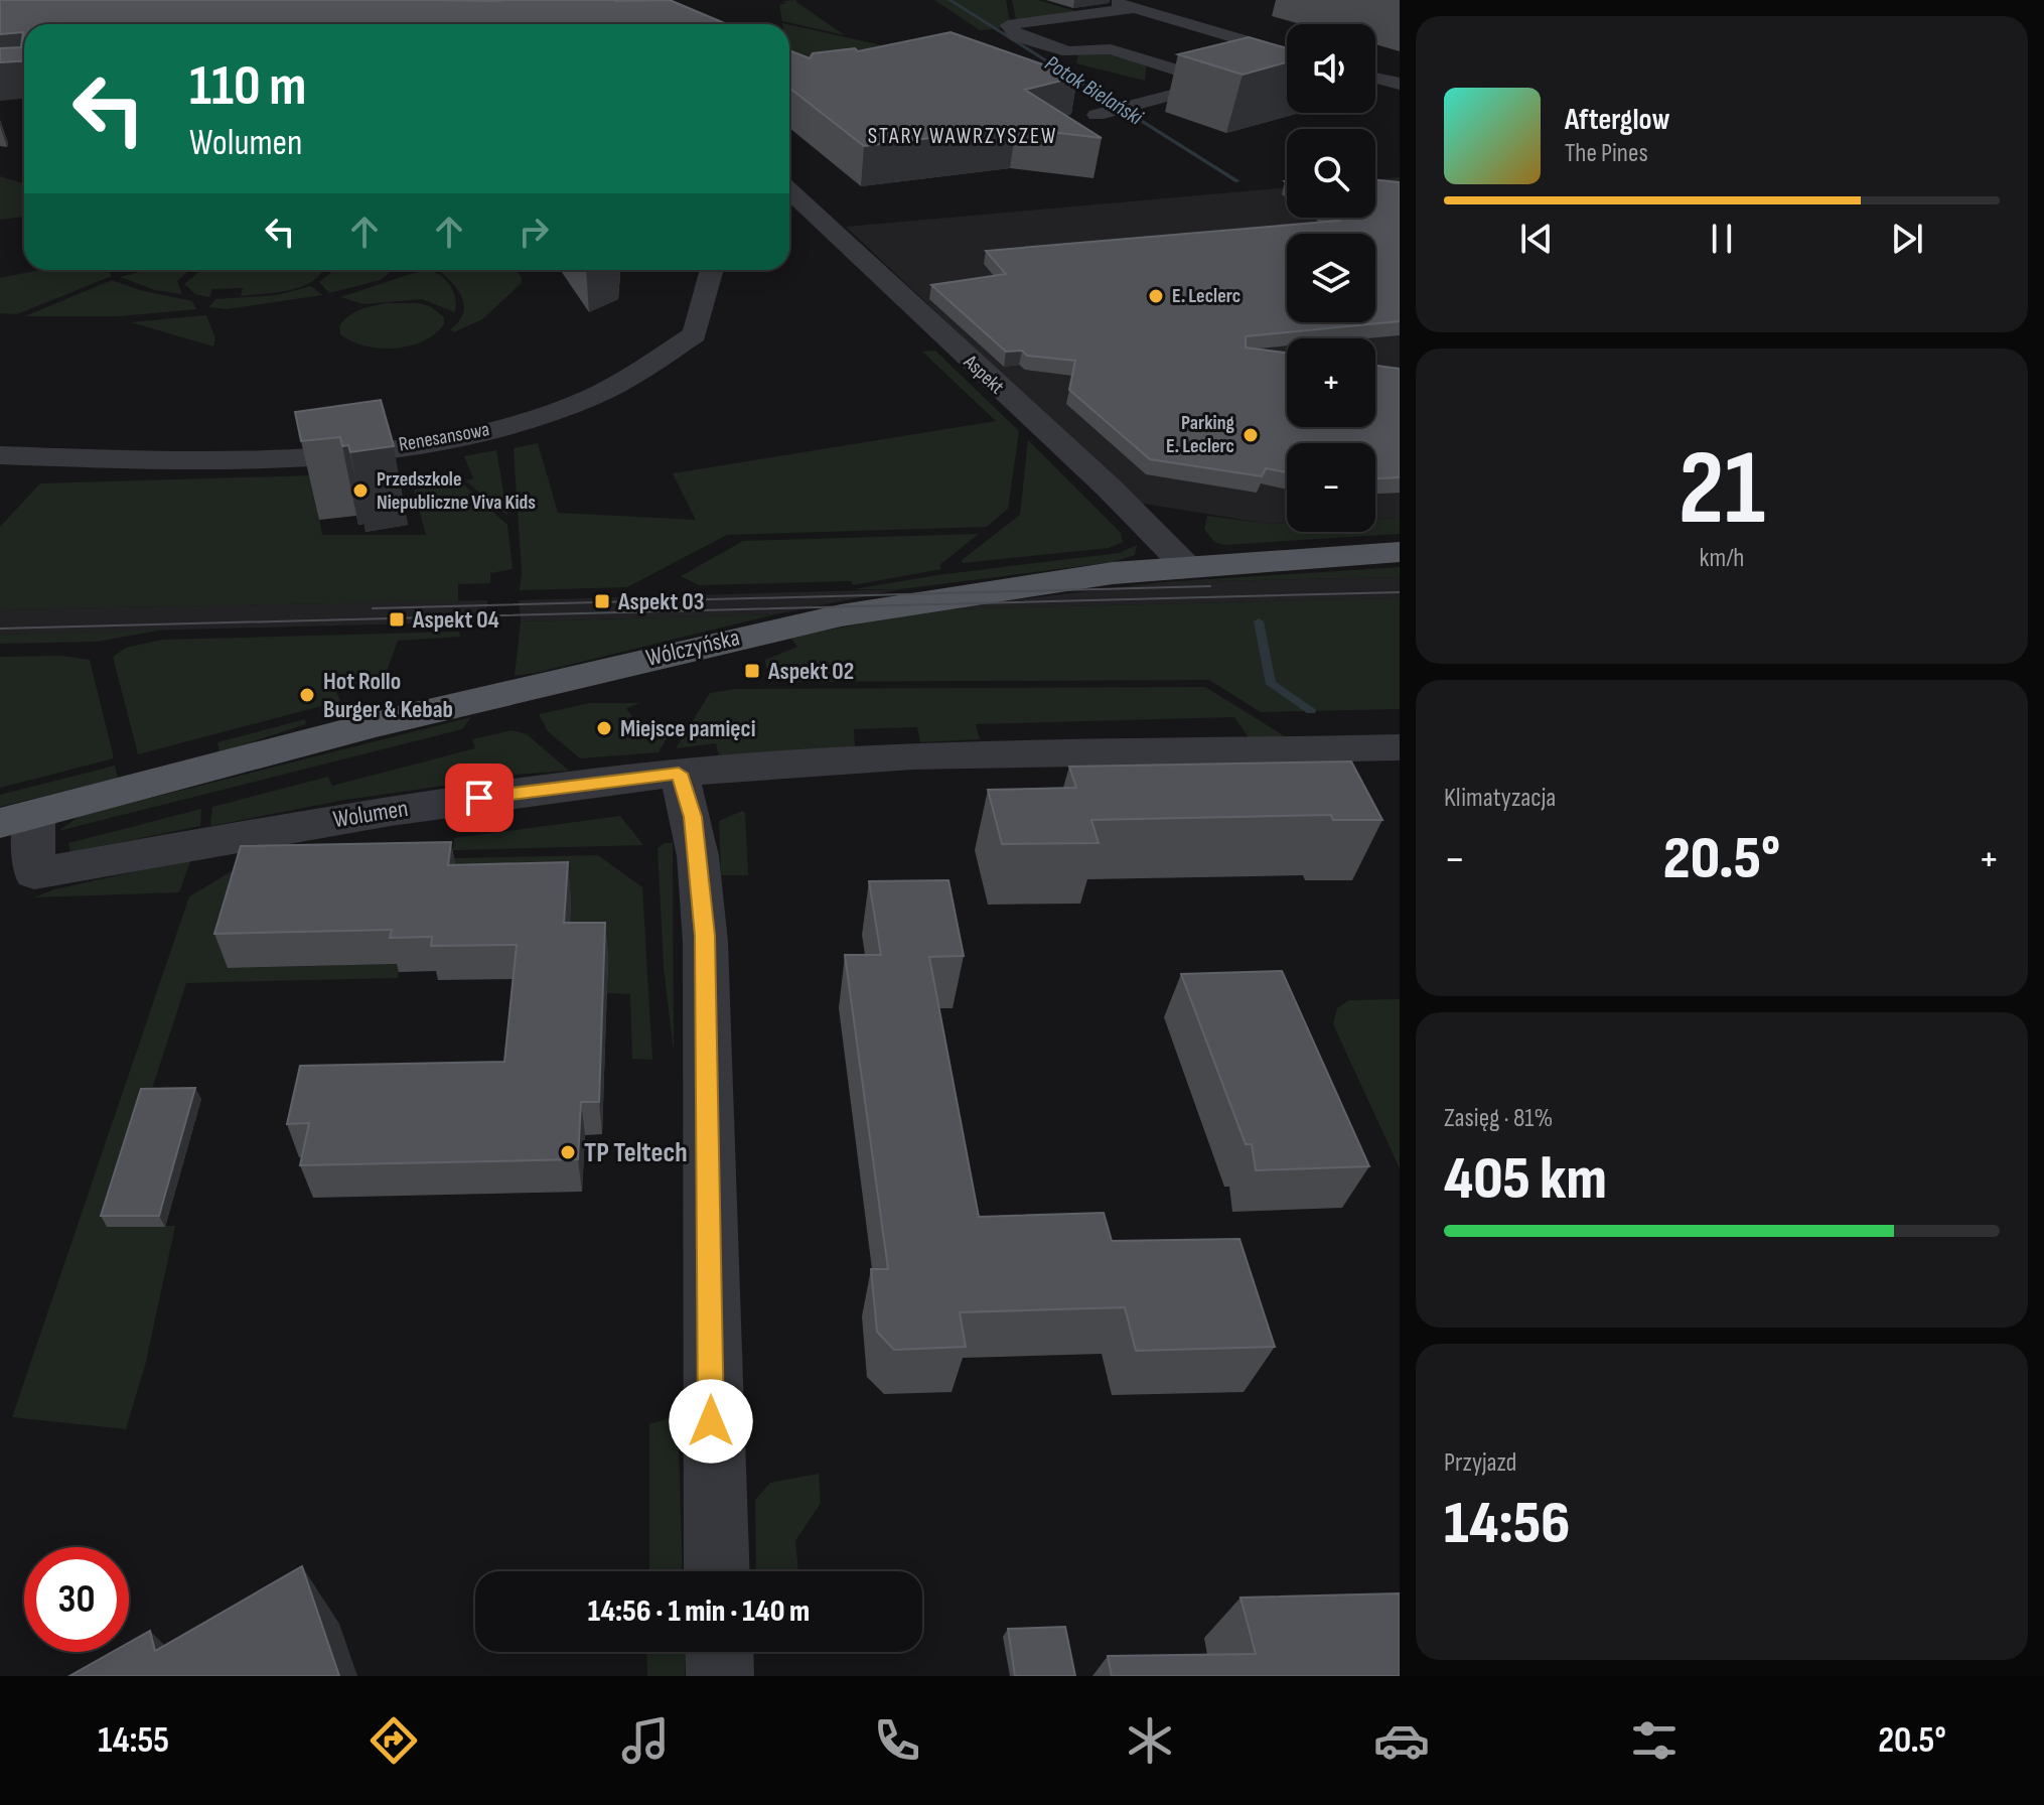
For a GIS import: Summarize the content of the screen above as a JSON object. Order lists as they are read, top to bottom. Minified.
{"streets":{"main road":["Wólczyńska"],"street":["Aspekt","Renesansowa","Wolumen"]},"crossings":[["Aspekt","Wólczyńska"],["Wólczyńska","Wolumen"]],"districts":["STARY WAWRZYSZEW"],"water":["Potok Bielański"],"places":{"other":["E. Leclerc","Parking E. Leclerc","Przedszkole Niepubliczne Viva Kids","Hot Rollo Burger & Kebab","Miejsce pamięci","TP Teltech"],"transit":["Aspekt 03","Aspekt 04","Aspekt 02"]},"page":{"map_buttons":["+","−"],"turn":["110 m","Wolumen"],"song":["Afterglow","The Pines"],"tile":[["21","km/h"],"Klimatyzacja",["Zasięg · 81%","405 km"],["Przyjazd","14:56"]],"heat":["−","20.5°","+"],"limit":"30","trip":"14:56 · 1 min · 140 m","tabs":["14:55","20.5°"]}}
